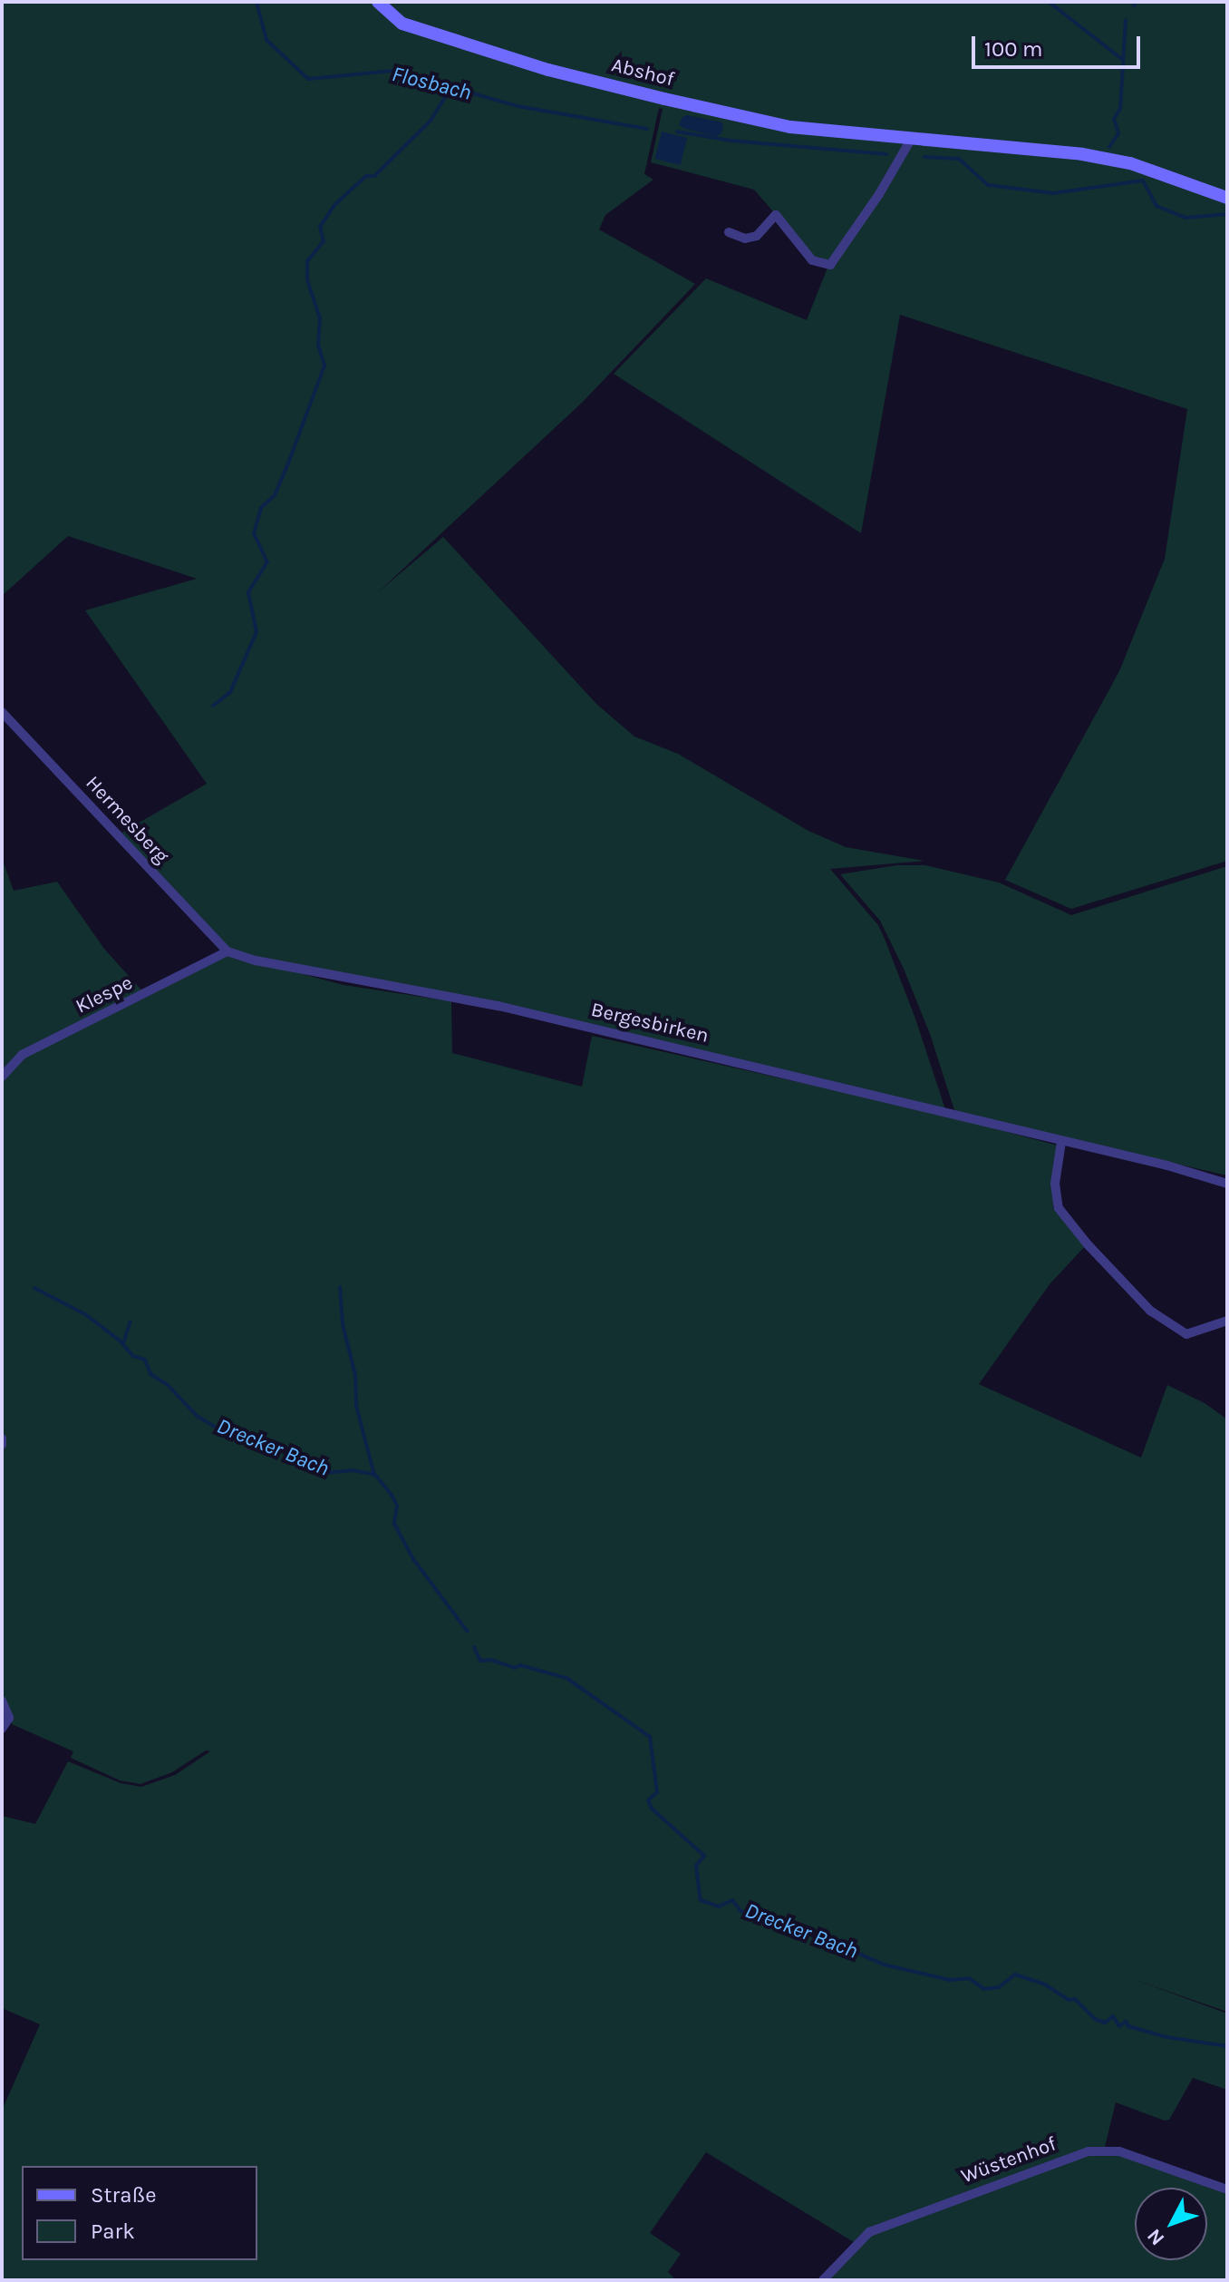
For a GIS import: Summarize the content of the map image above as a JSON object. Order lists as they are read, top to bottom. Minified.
{"streets":{"street":["Abshof","Hermesberg","Klespe","Bergesbirken","Wüstenhof"]},"crossings":[["Hermesberg","Klespe"],["Hermesberg","Bergesbirken"],["Klespe","Bergesbirken"]],"water":["Flosbach","Drecker Bach"],"legend":["Straße","Park"],"scale_bar":"100 m","north":"bottom left"}
